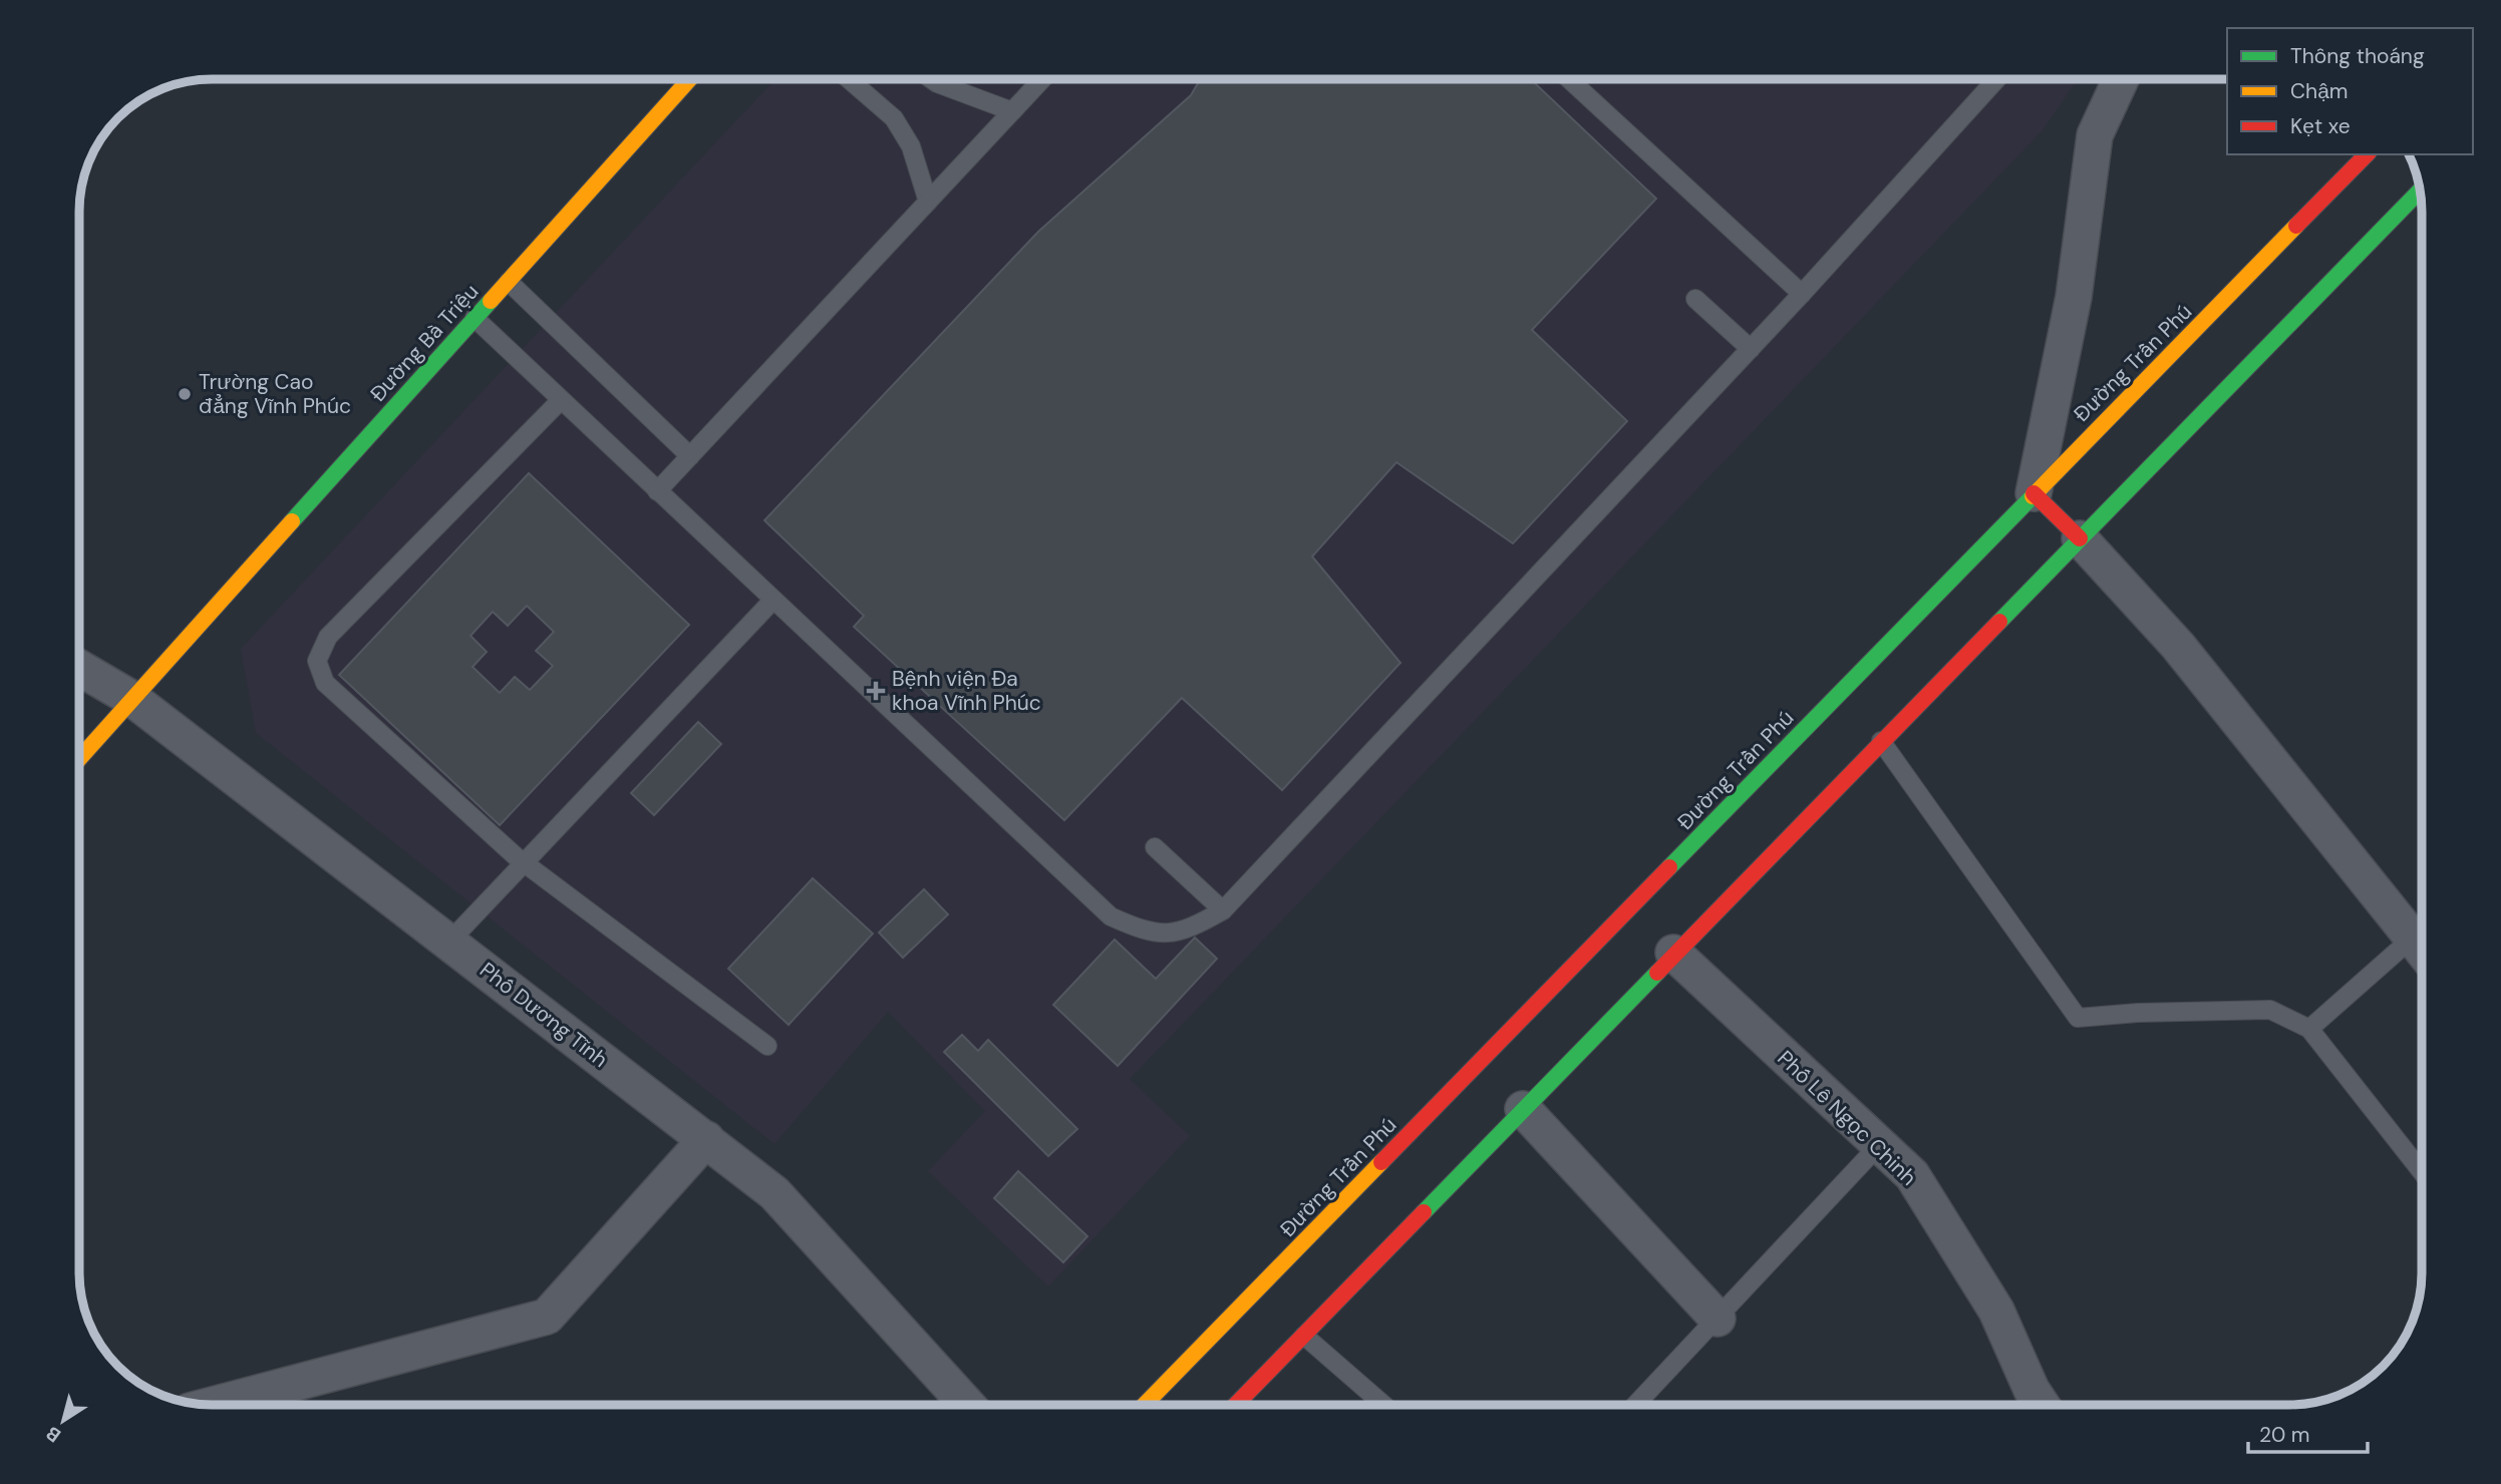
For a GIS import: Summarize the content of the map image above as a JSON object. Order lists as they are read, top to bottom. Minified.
{"streets":{"main road":["Đường Bà Triệu","Đường Trần Phú"],"street":["Phố Dương Tĩnh","Phố Lê Ngọc Chinh"]},"crossings":[["Đường Bà Triệu","Phố Dương Tĩnh"]],"places":{"other":["Trường Cao đẳng Vĩnh Phúc"],"health":["Bệnh viện Đa khoa Vĩnh Phúc"]},"legend":["Thông thoáng","Chậm","Kẹt xe"],"scale_bar":"20 m","north":"bottom left"}
